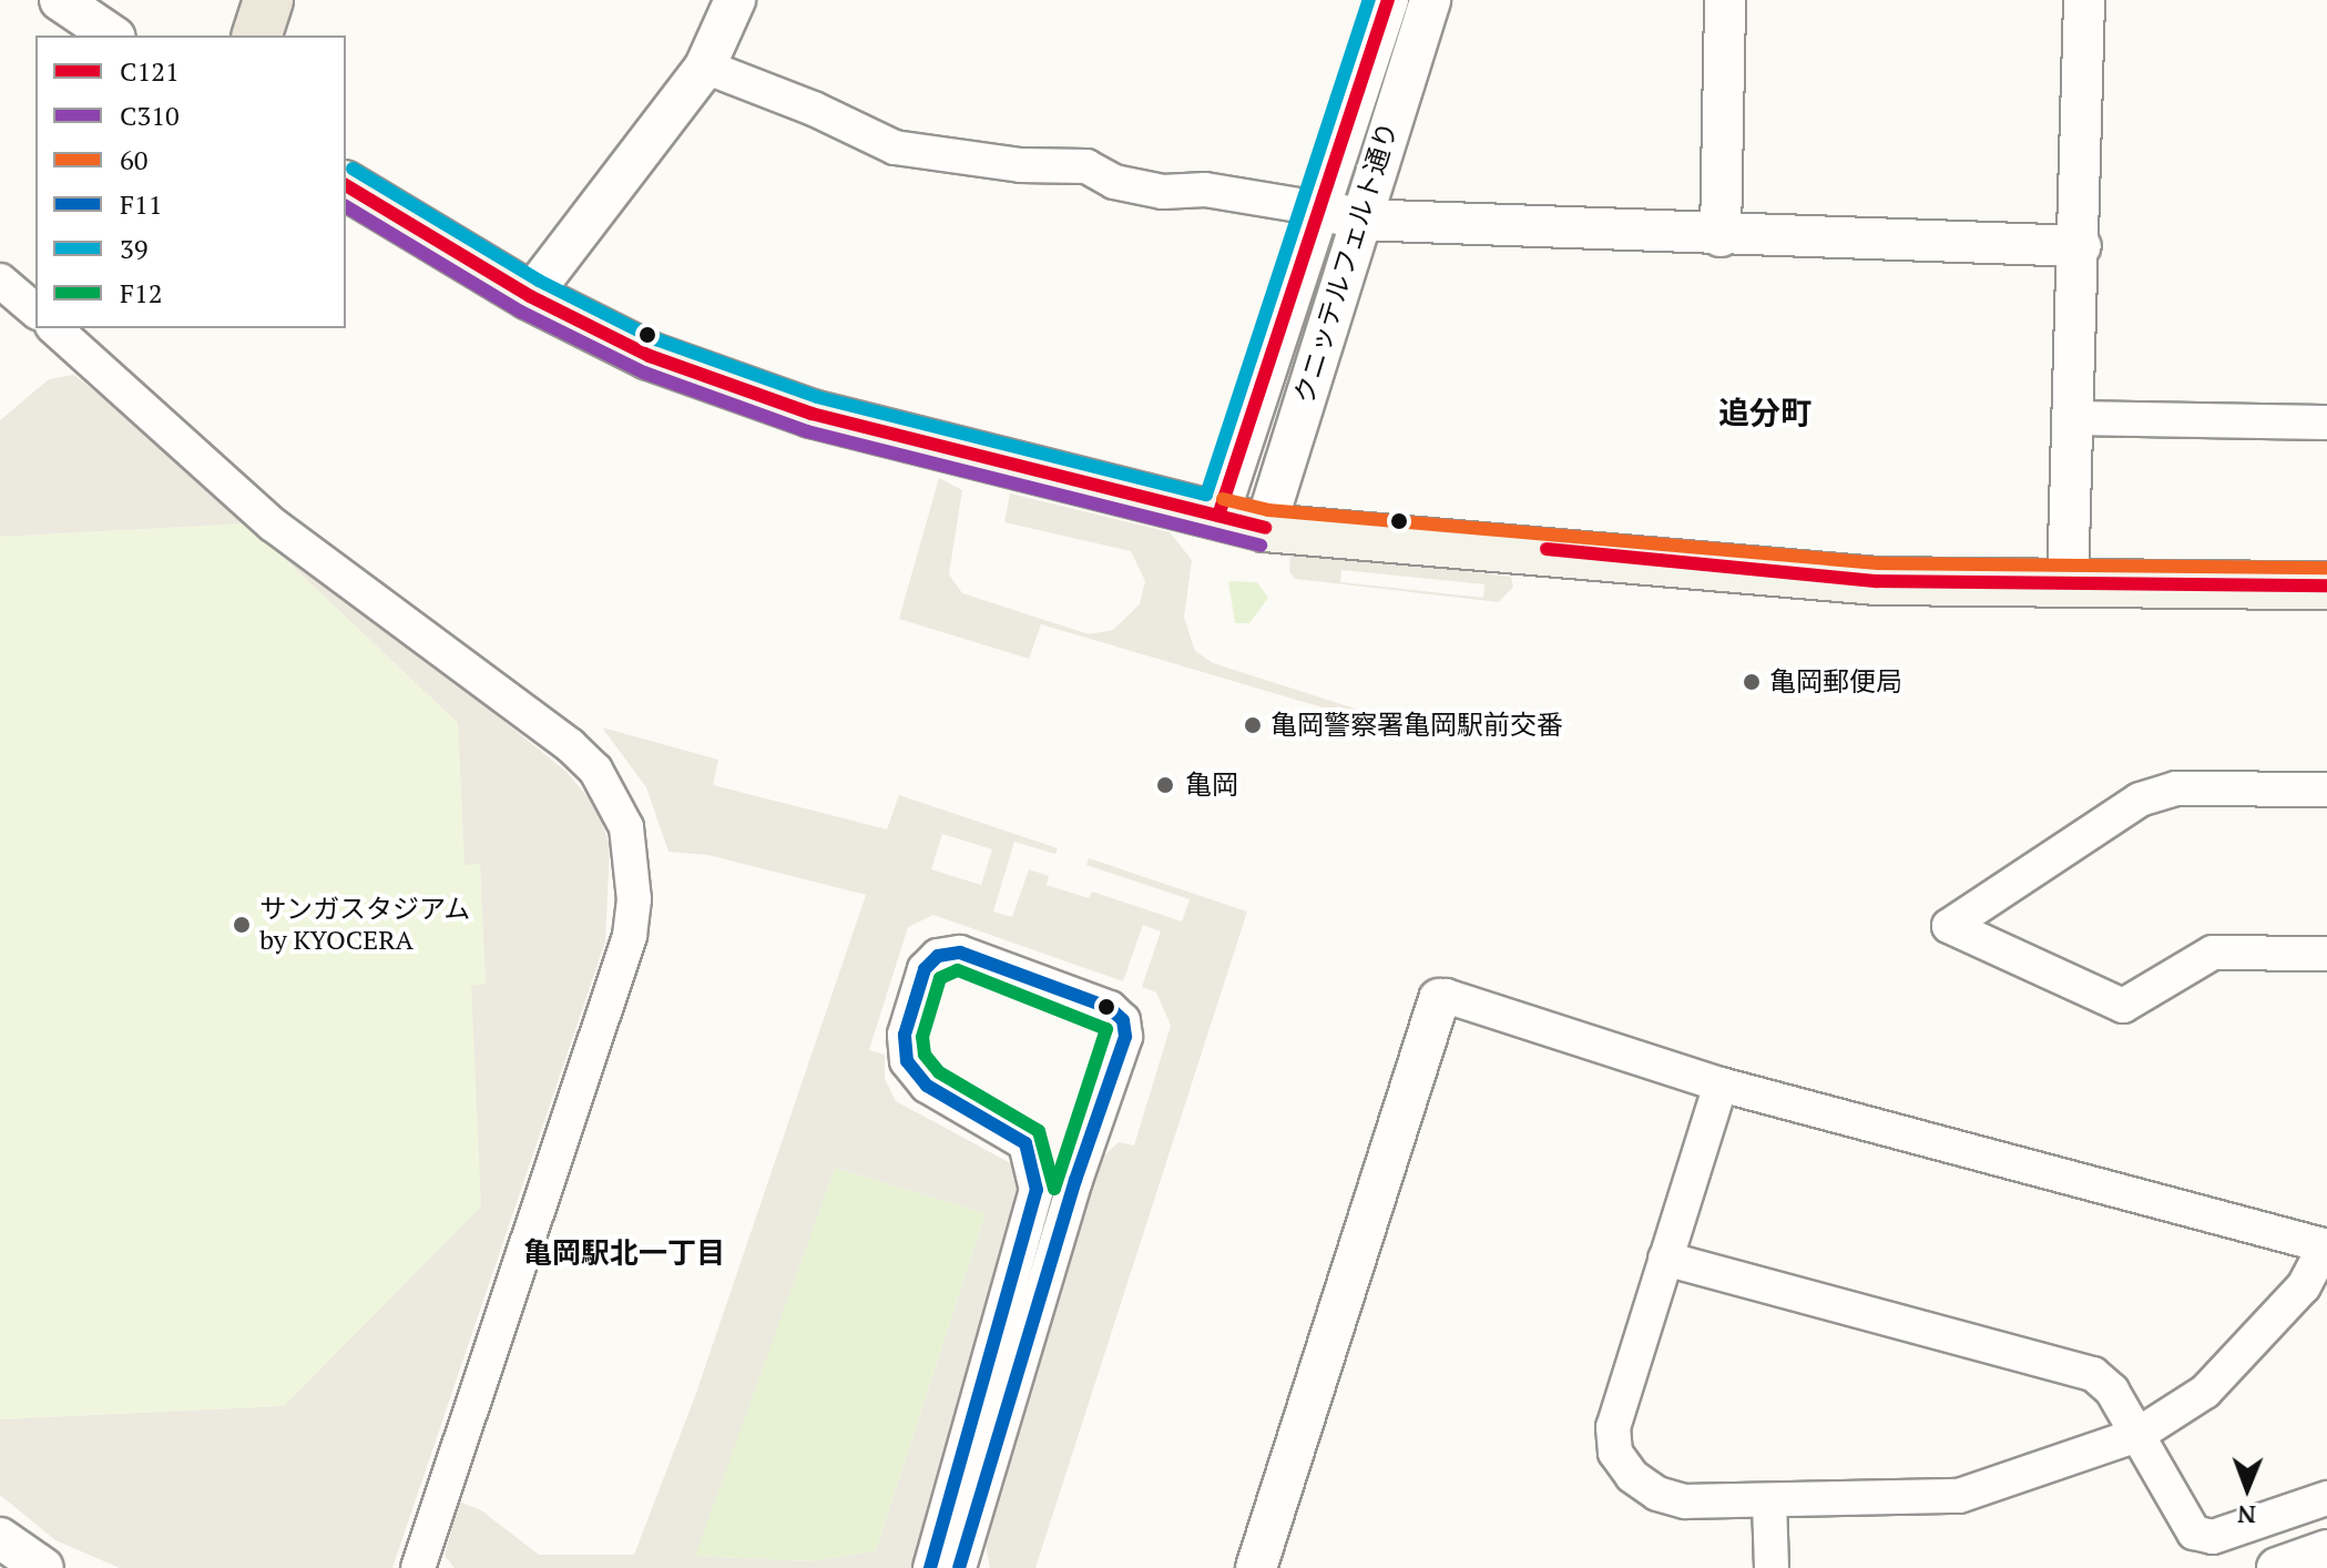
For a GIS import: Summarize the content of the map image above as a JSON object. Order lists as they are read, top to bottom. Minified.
{"streets":{"street":["クニッテルフェルト通り"]},"districts":["追分町","亀岡駅北一丁目"],"places":["亀岡郵便局","亀岡警察署亀岡駅前交番","亀岡","サンガスタジアム by KYOCERA"],"lines":["transit line C121","transit line 39","transit line C310","transit line 60","transit line F11","transit line F12"],"legend":["C121","C310","60","F11","39","F12"],"north":"bottom"}
